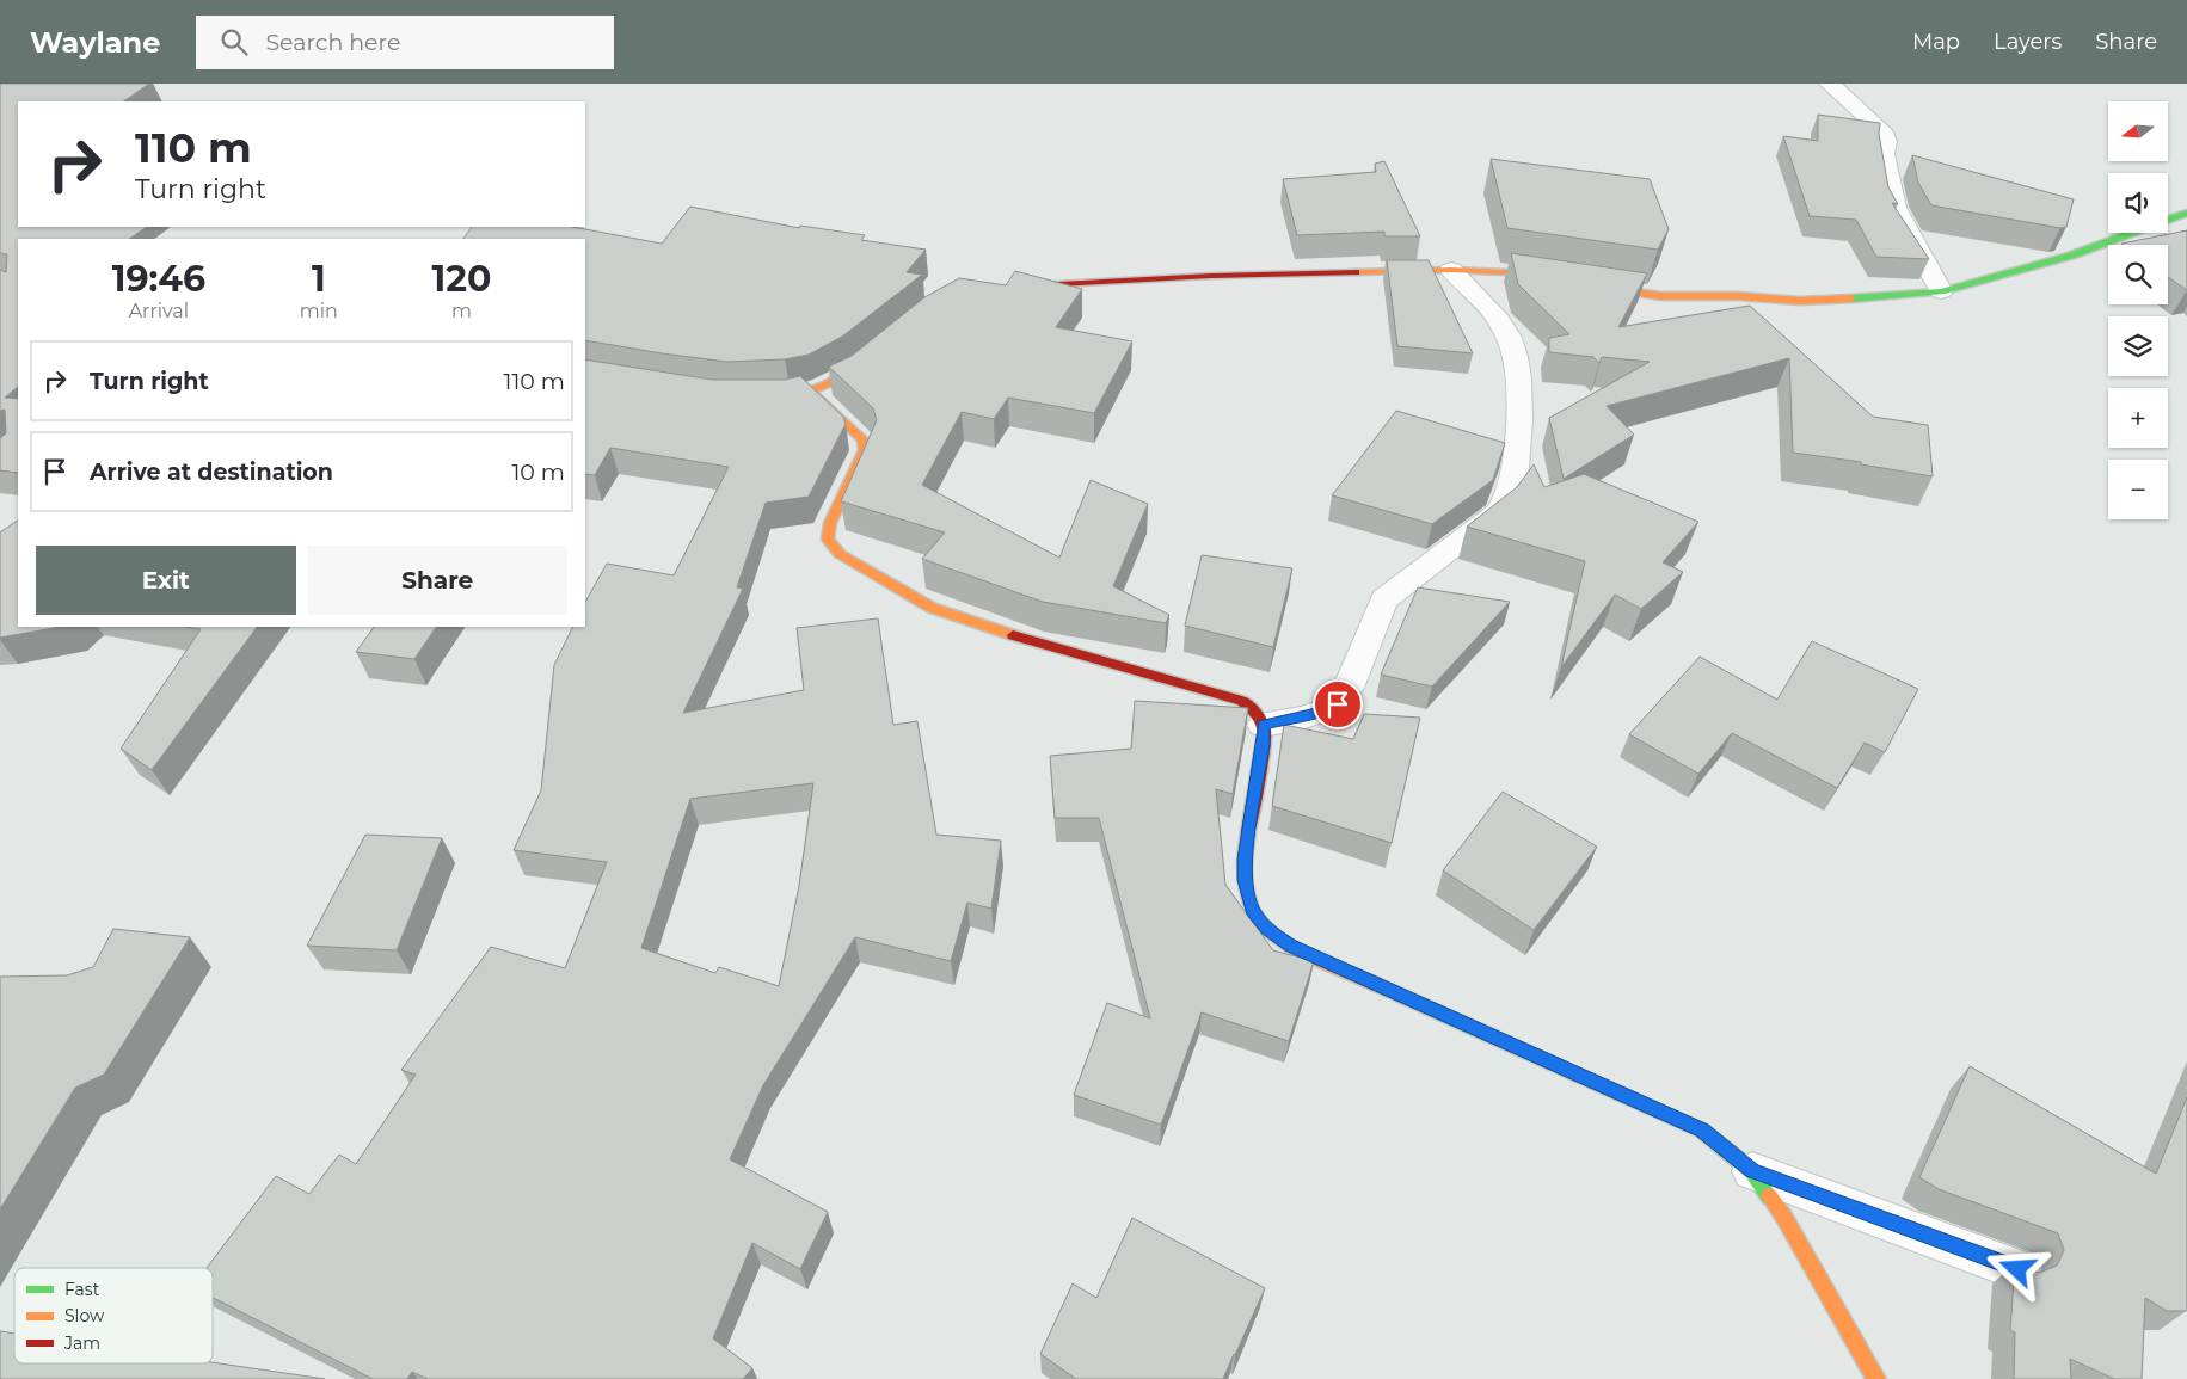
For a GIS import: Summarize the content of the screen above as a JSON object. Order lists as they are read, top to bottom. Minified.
{"legend":["Fast","Slow","Jam"],"north":"left","page":{"header":"Waylane","search":"Search here","nav":["Map","Layers","Share"],"map_buttons":["+","−"],"turn":["110 m","Turn right"],"eta":["19:46","Arrival","1","min","120","m"],"list":[{"name":"Turn right","value":"110 m"},{"name":"Arrive at destination","value":"10 m"}],"buttons":["Exit","Share"]}}
